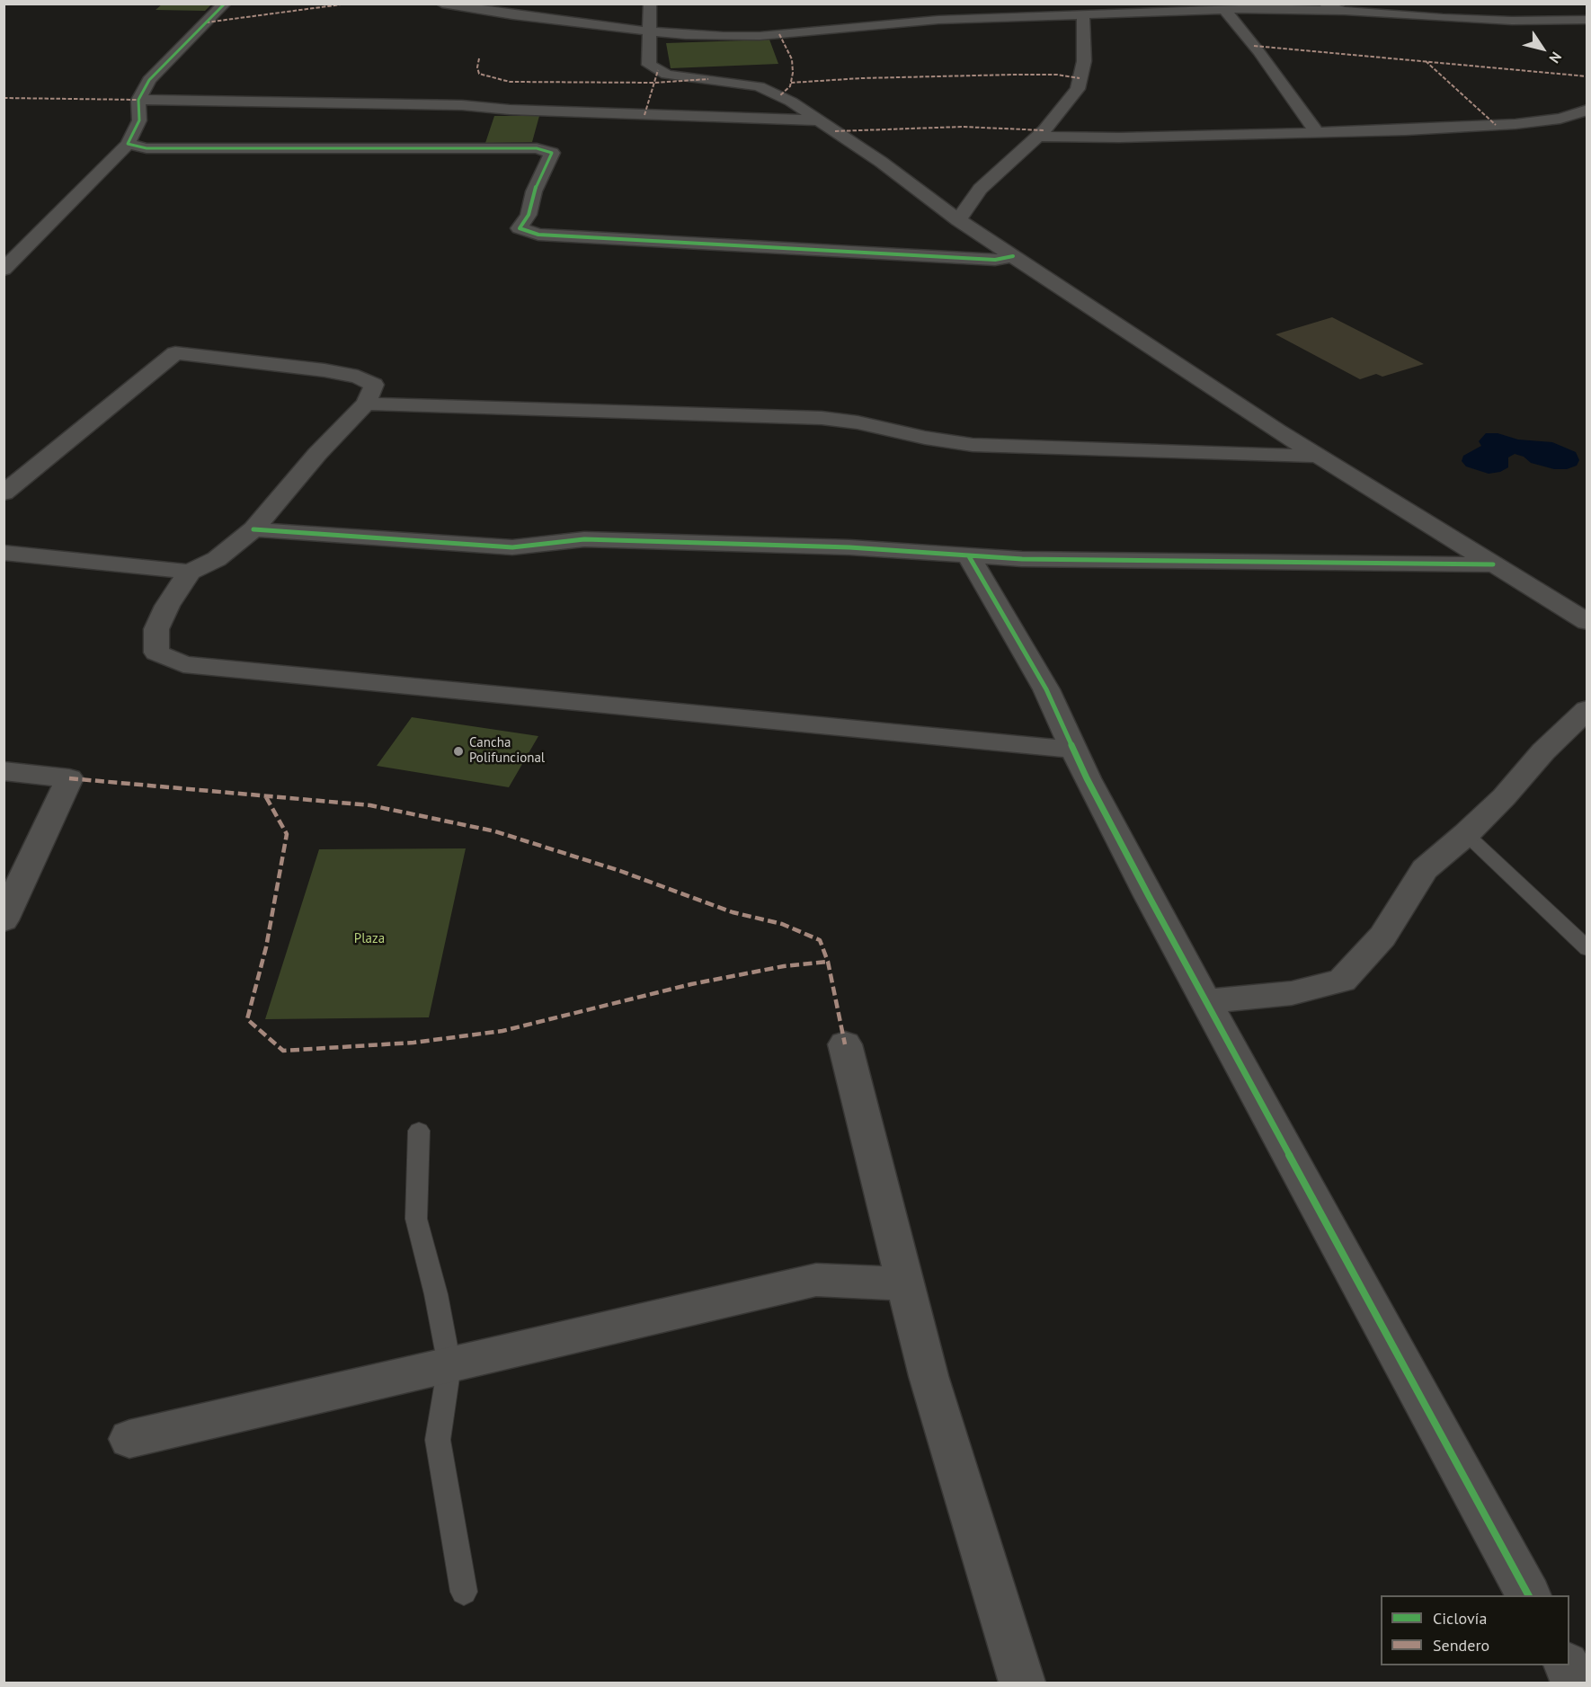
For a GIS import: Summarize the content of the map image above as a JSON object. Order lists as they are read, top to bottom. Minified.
{"parks":["Plaza"],"places":["Cancha Polifuncional"],"legend":["Ciclovía","Sendero"],"north":"bottom right"}
